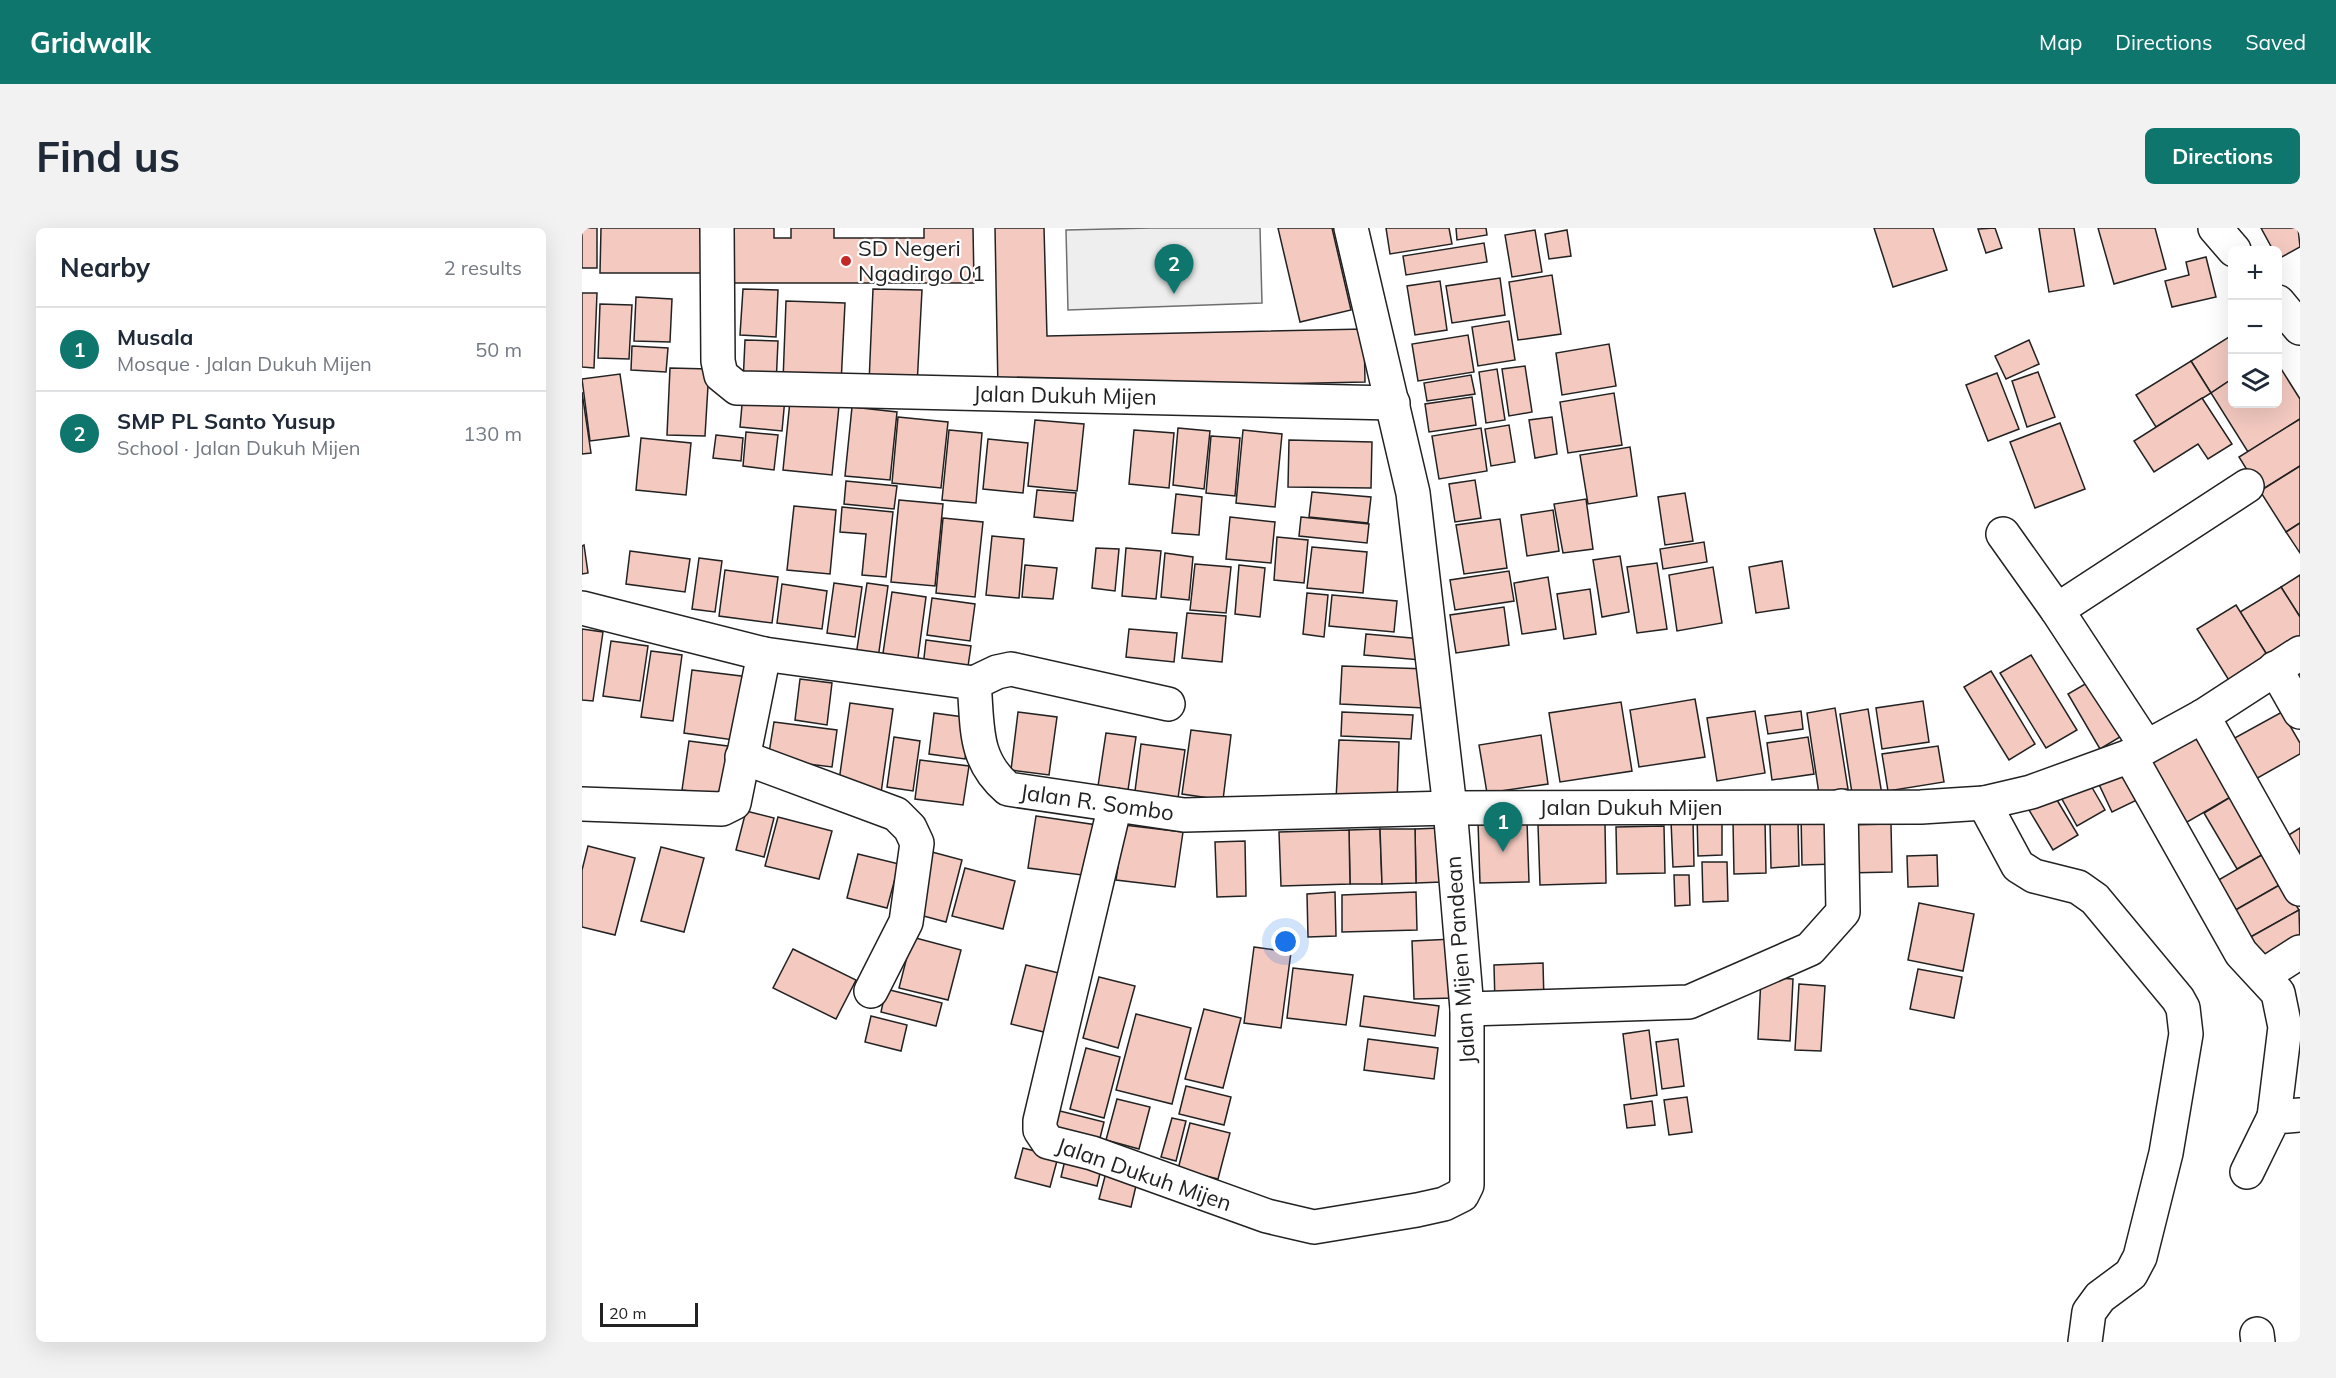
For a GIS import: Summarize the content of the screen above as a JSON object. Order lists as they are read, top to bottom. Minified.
{"streets":{"street":["Jalan Dukuh Mijen","Jalan R. Sombo","Jalan Mijen Pandean"]},"crossings":[["Jalan Dukuh Mijen","Jalan R. Sombo"],["Jalan Dukuh Mijen","Jalan Mijen Pandean"],["Jalan R. Sombo","Jalan Mijen Pandean"]],"places":["SD Negeri Ngadirgo 01"],"scale_bar":"20 m","page":{"header":"Gridwalk","nav":["Map","Directions","Saved"],"buttons":"Directions","title":"Find us","heading":["Nearby","2 results"],"pins":["2","1"],"map_buttons":["+","−"],"list":[{"mark":"1","name":"Musala","note":"Mosque · Jalan Dukuh Mijen","value":"50 m"},{"mark":"2","name":"SMP PL Santo Yusup","note":"School · Jalan Dukuh Mijen","value":"130 m"}],"scale":"20 m"}}
